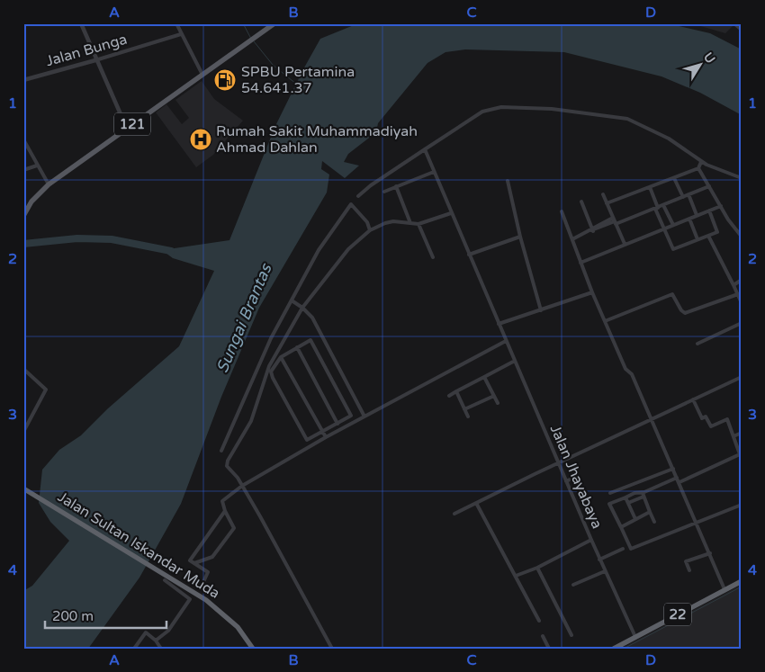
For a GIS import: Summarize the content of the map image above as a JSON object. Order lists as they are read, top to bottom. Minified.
{"streets":{"highway":["Jalan Sultan Iskandar Muda","22"],"main road":["121"],"street":["Jalan Bunga","Jalan Jhayabaya"]},"crossings":[["Jalan Jhayabaya","22"]],"water":["Sungai Brantas"],"places":{"fuel station":["SPBU Pertamina 54.641.37"],"hospital":["Rumah Sakit Muhammadiyah Ahmad Dahlan"]},"scale_bar":"200 m","north":"top right","grid":{"columns":["A","B","C","D"],"rows":["1","2","3","4"]}}
